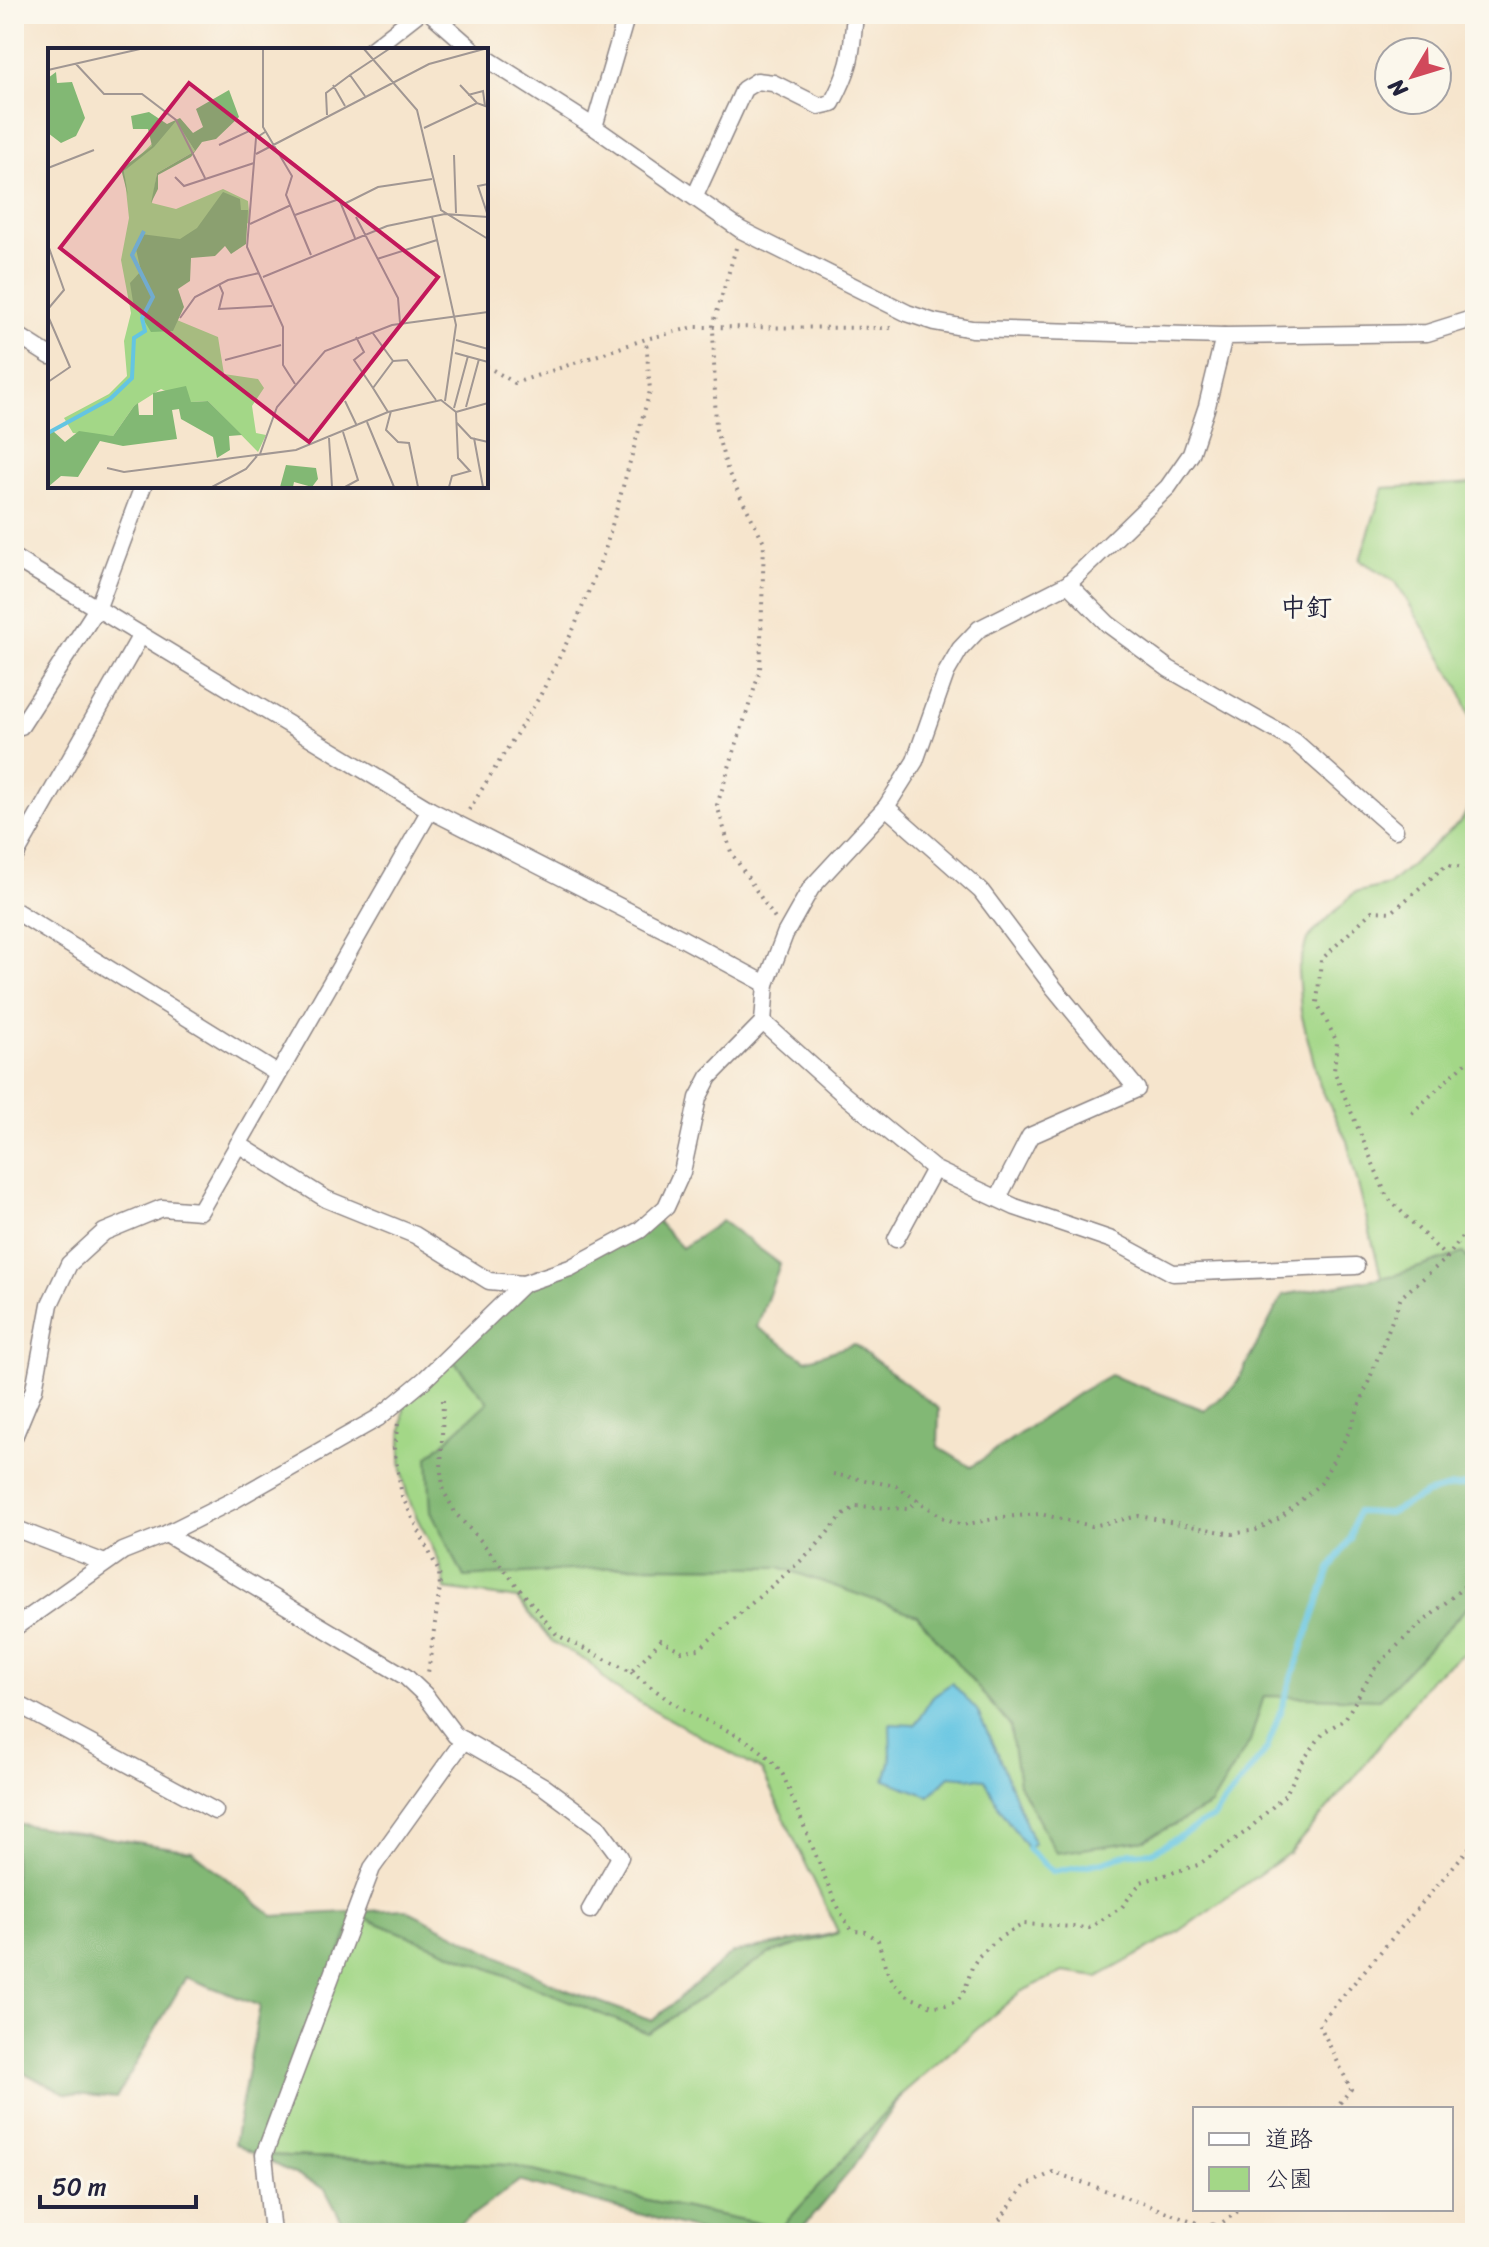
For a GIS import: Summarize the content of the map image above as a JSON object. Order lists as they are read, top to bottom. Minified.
{"districts":["中釘"],"legend":["道路","公園"],"scale_bar":"50 m","north":"bottom left"}
